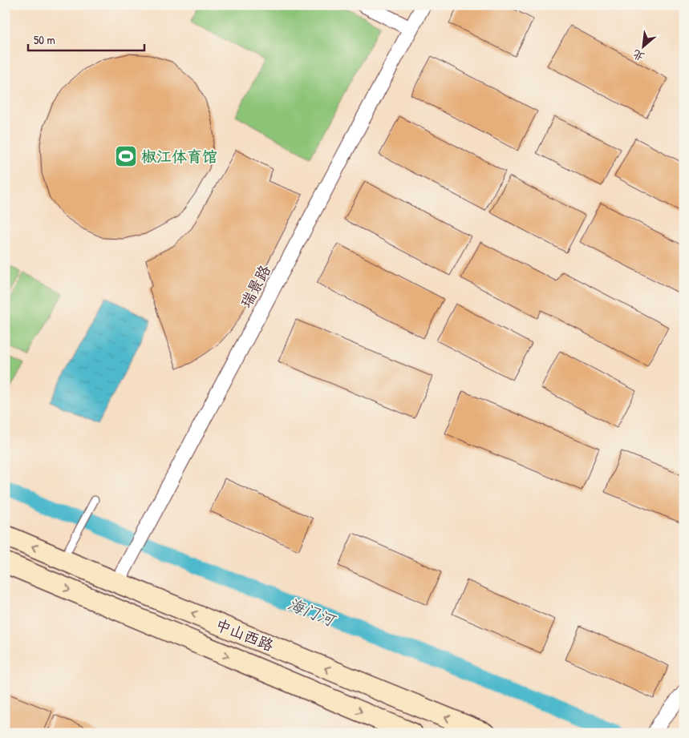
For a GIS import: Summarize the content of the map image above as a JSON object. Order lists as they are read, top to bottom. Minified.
{"streets":{"main road":["中山西路"],"street":["瑞景路"]},"crossings":[["瑞景路","中山西路"]],"water":["海门河"],"places":{"sports":["椒江体育馆"]},"scale_bar":"50 m","north":"bottom left"}
